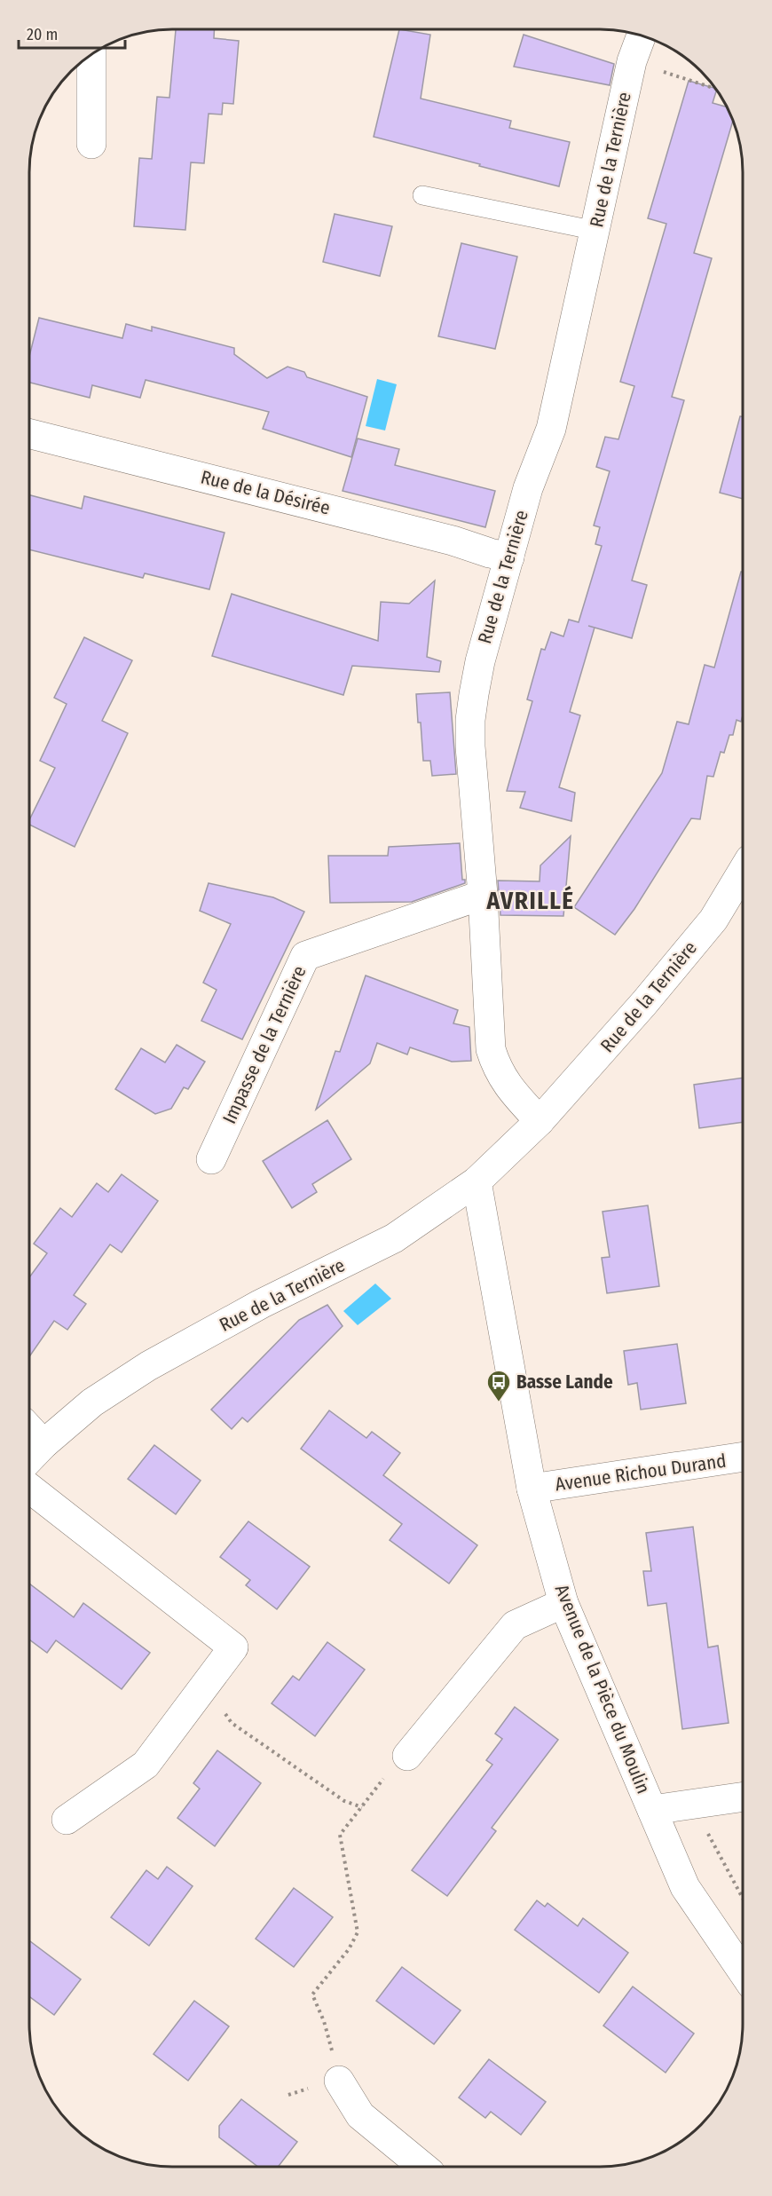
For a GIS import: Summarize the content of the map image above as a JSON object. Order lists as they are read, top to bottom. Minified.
{"streets":{"street":["Rue de la Ternière","Rue de la Désirée","Impasse de la Ternière","Avenue Richou Durand","Avenue de la Pièce du Moulin"]},"crossings":[["Rue de la Ternière","Rue de la Désirée"],["Rue de la Ternière","Impasse de la Ternière"],["Rue de la Ternière","Avenue de la Pièce du Moulin"],["Avenue Richou Durand","Avenue de la Pièce du Moulin"]],"districts":["AVRILLÉ"],"places":{"bus stop":["Basse Lande"]},"scale_bar":"20 m"}
